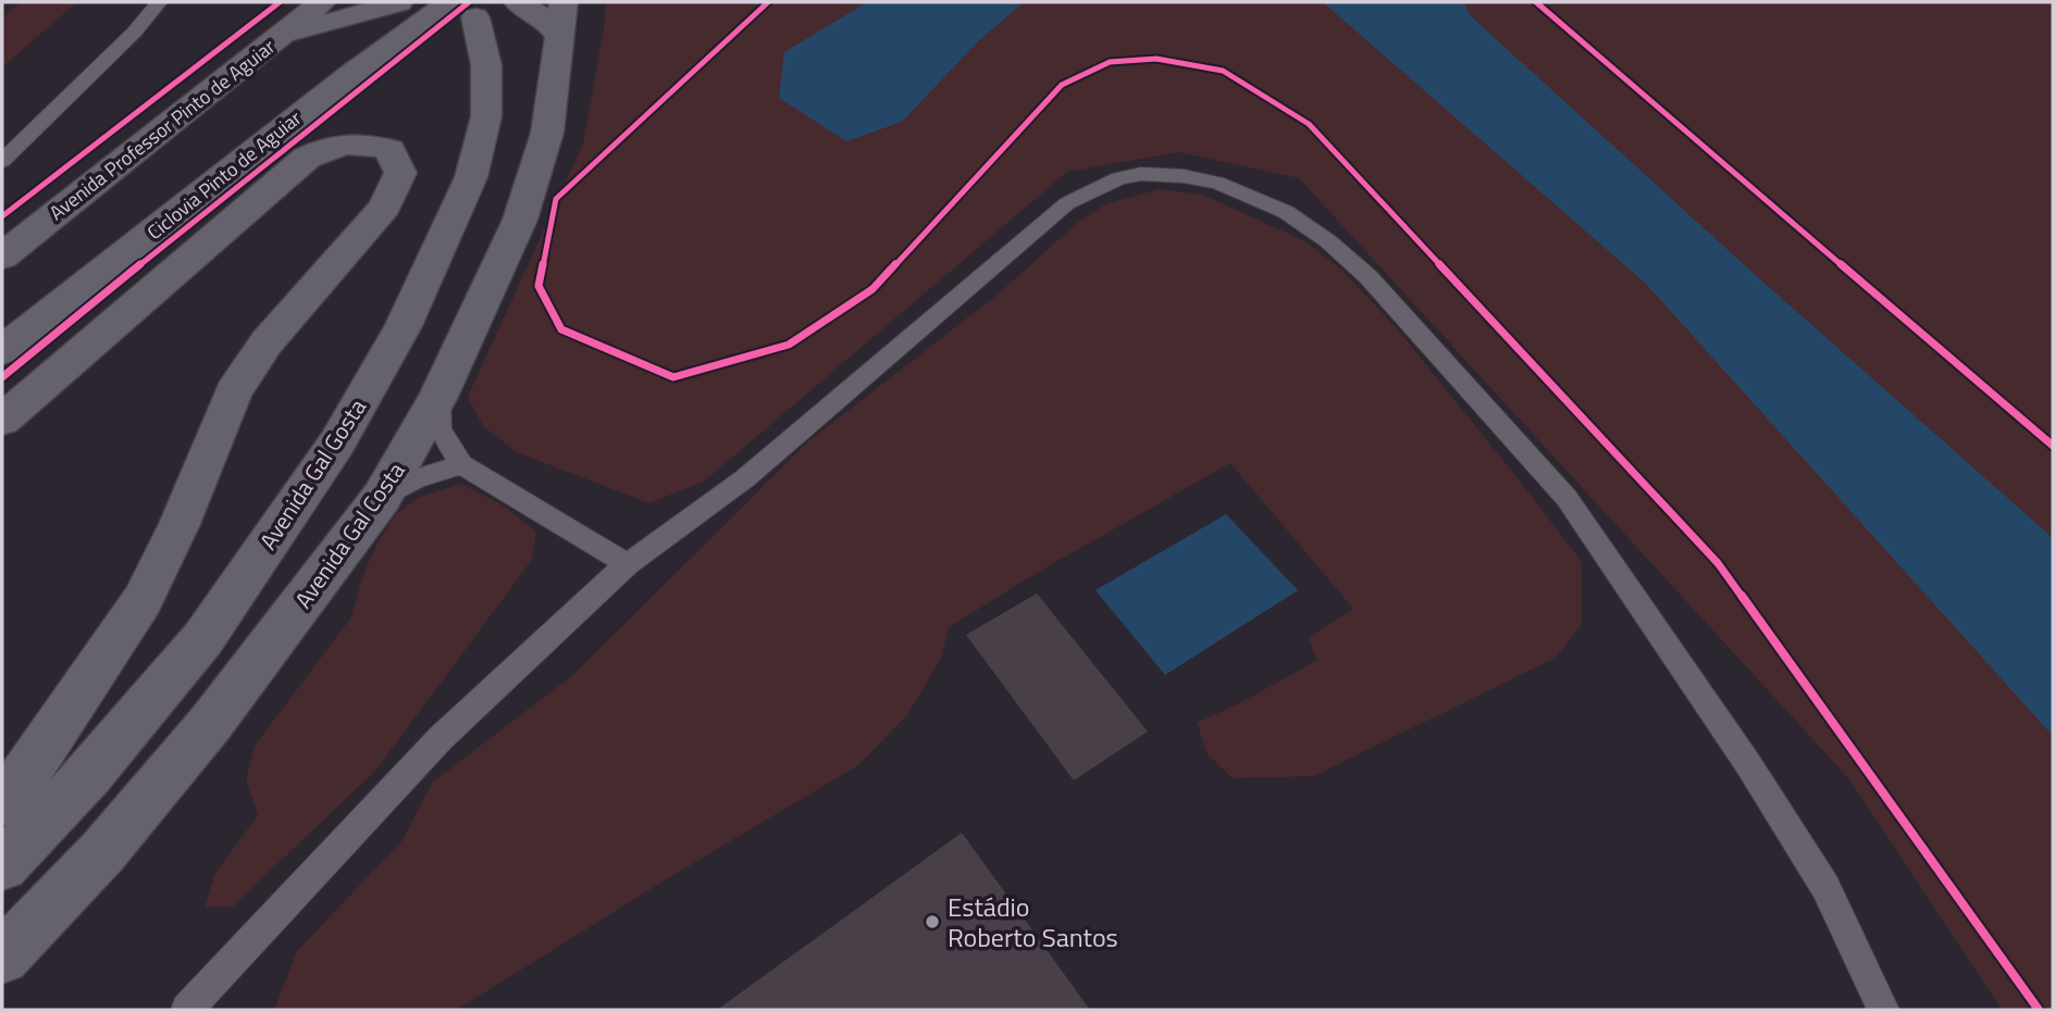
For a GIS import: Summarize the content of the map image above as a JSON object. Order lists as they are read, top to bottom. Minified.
{"streets":{"main road":["Avenida Professor Pinto de Aguiar","Avenida Gal Gosta","Avenida Gal Costa"],"cycle path":["Ciclovia Pinto de Aguiar"]},"places":["Estádio Roberto Santos"]}
